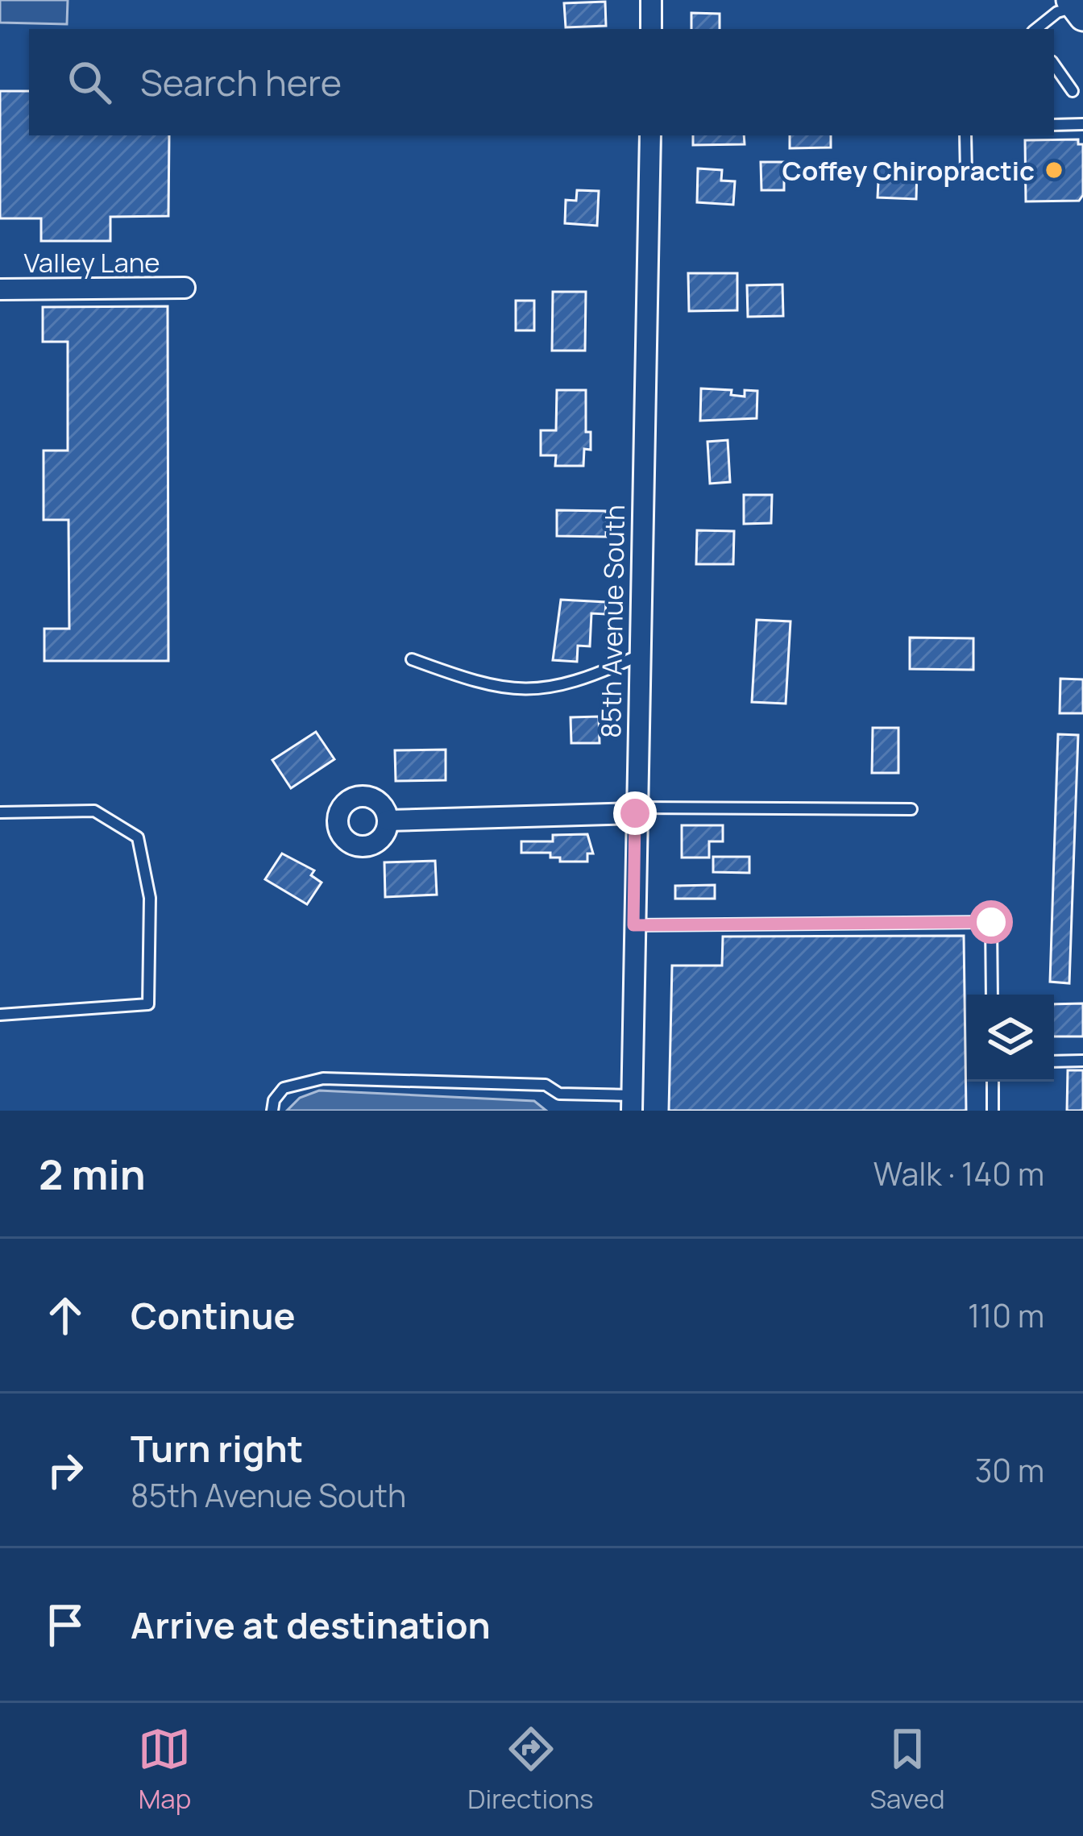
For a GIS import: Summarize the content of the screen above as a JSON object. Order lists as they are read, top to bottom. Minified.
{"streets":{"street":["Valley Lane","85th Avenue South"]},"places":["Coffey Chiropractic"],"page":{"search":"Search here","heading":["2 min","Walk · 140 m"],"list":[["Continue","110 m"],["Turn right","85th Avenue South","30 m"],"Arrive at destination"],"nav":["Map","Directions","Saved"]}}
